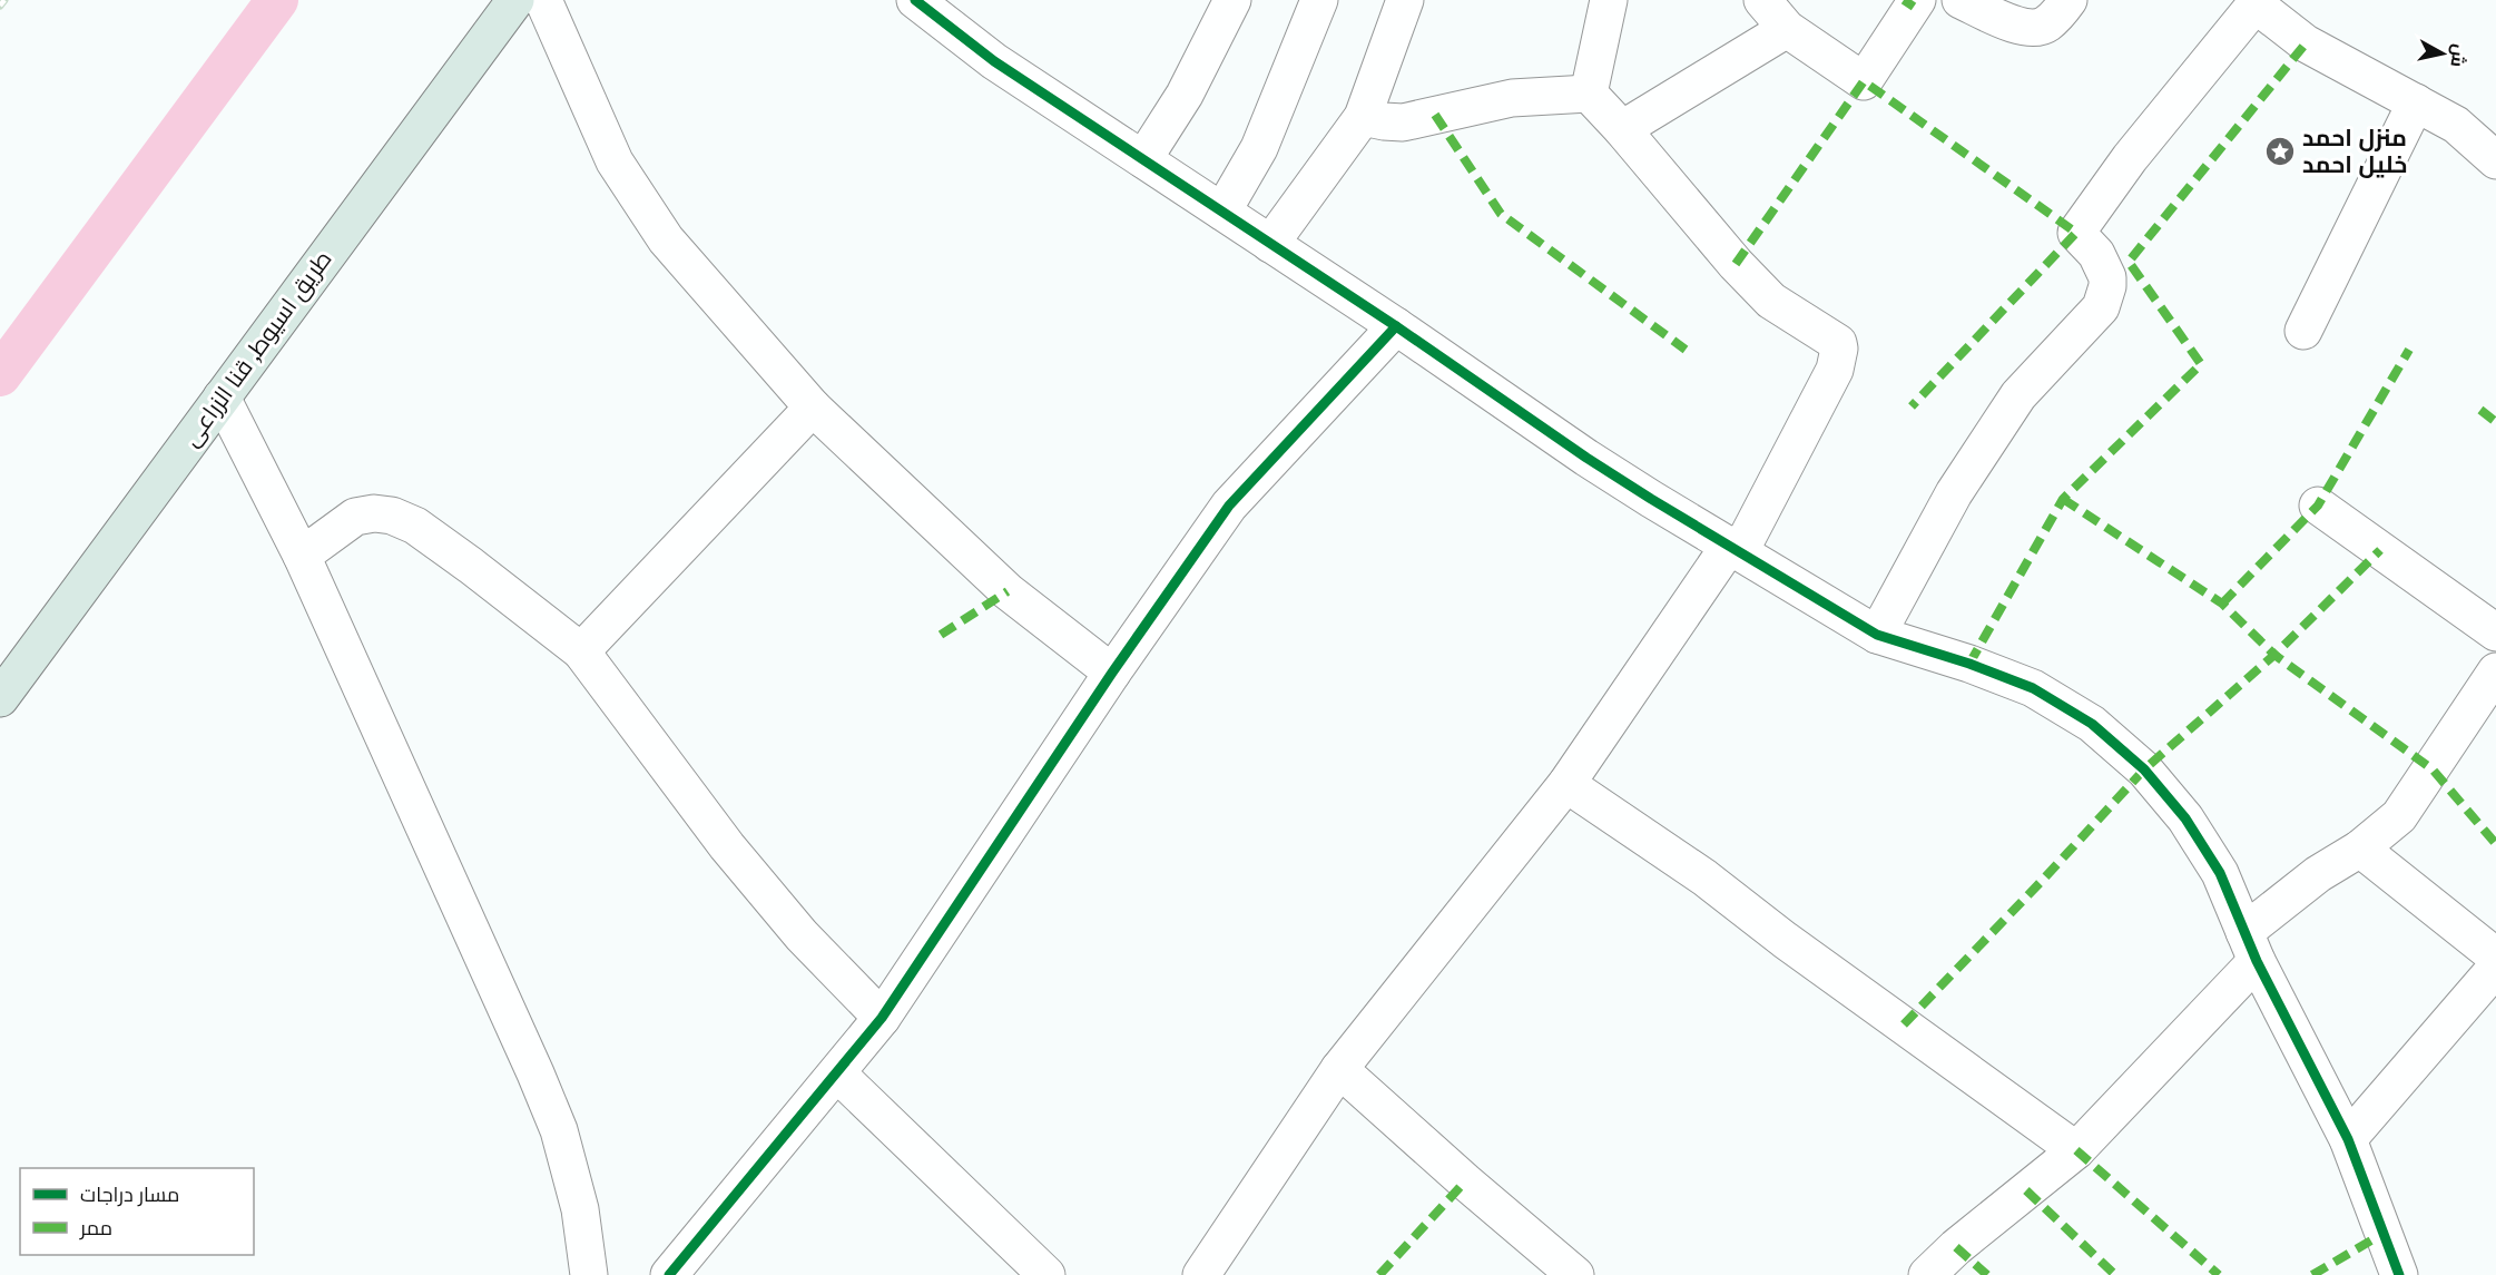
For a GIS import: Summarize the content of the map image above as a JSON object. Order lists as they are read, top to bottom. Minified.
{"streets":{"highway":["طريق اسيوط, قنا الزراعى"]},"places":{"place":["منزل احمد خليل احمد"]},"legend":["مسار دراجات","ممر"],"north":"right"}
